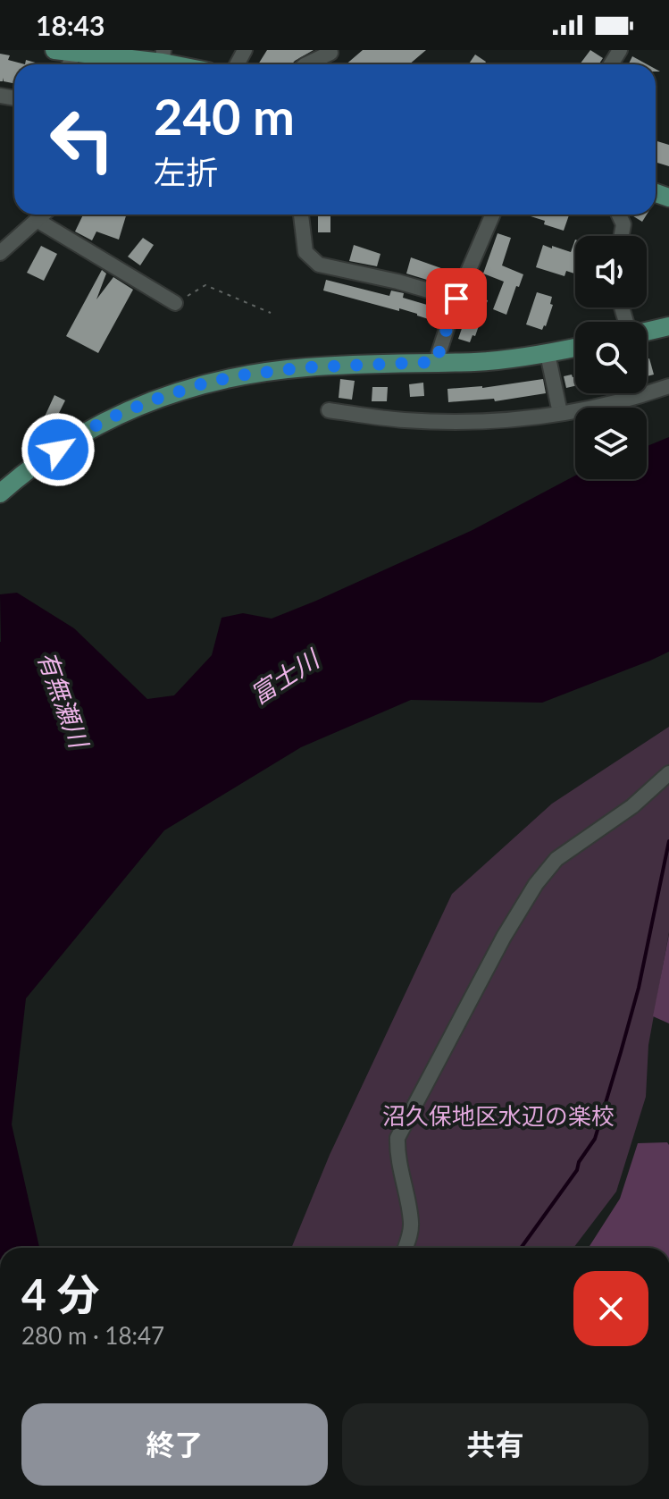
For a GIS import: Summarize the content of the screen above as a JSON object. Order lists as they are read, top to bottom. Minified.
{"water":["富士川","有無瀬川"],"parks":["沼久保地区水辺の楽校"],"page":{"status":"18:43","turn":["240 m","左折"],"heading":["4 分","280 m · 18:47"],"buttons":["終了","共有"]}}
